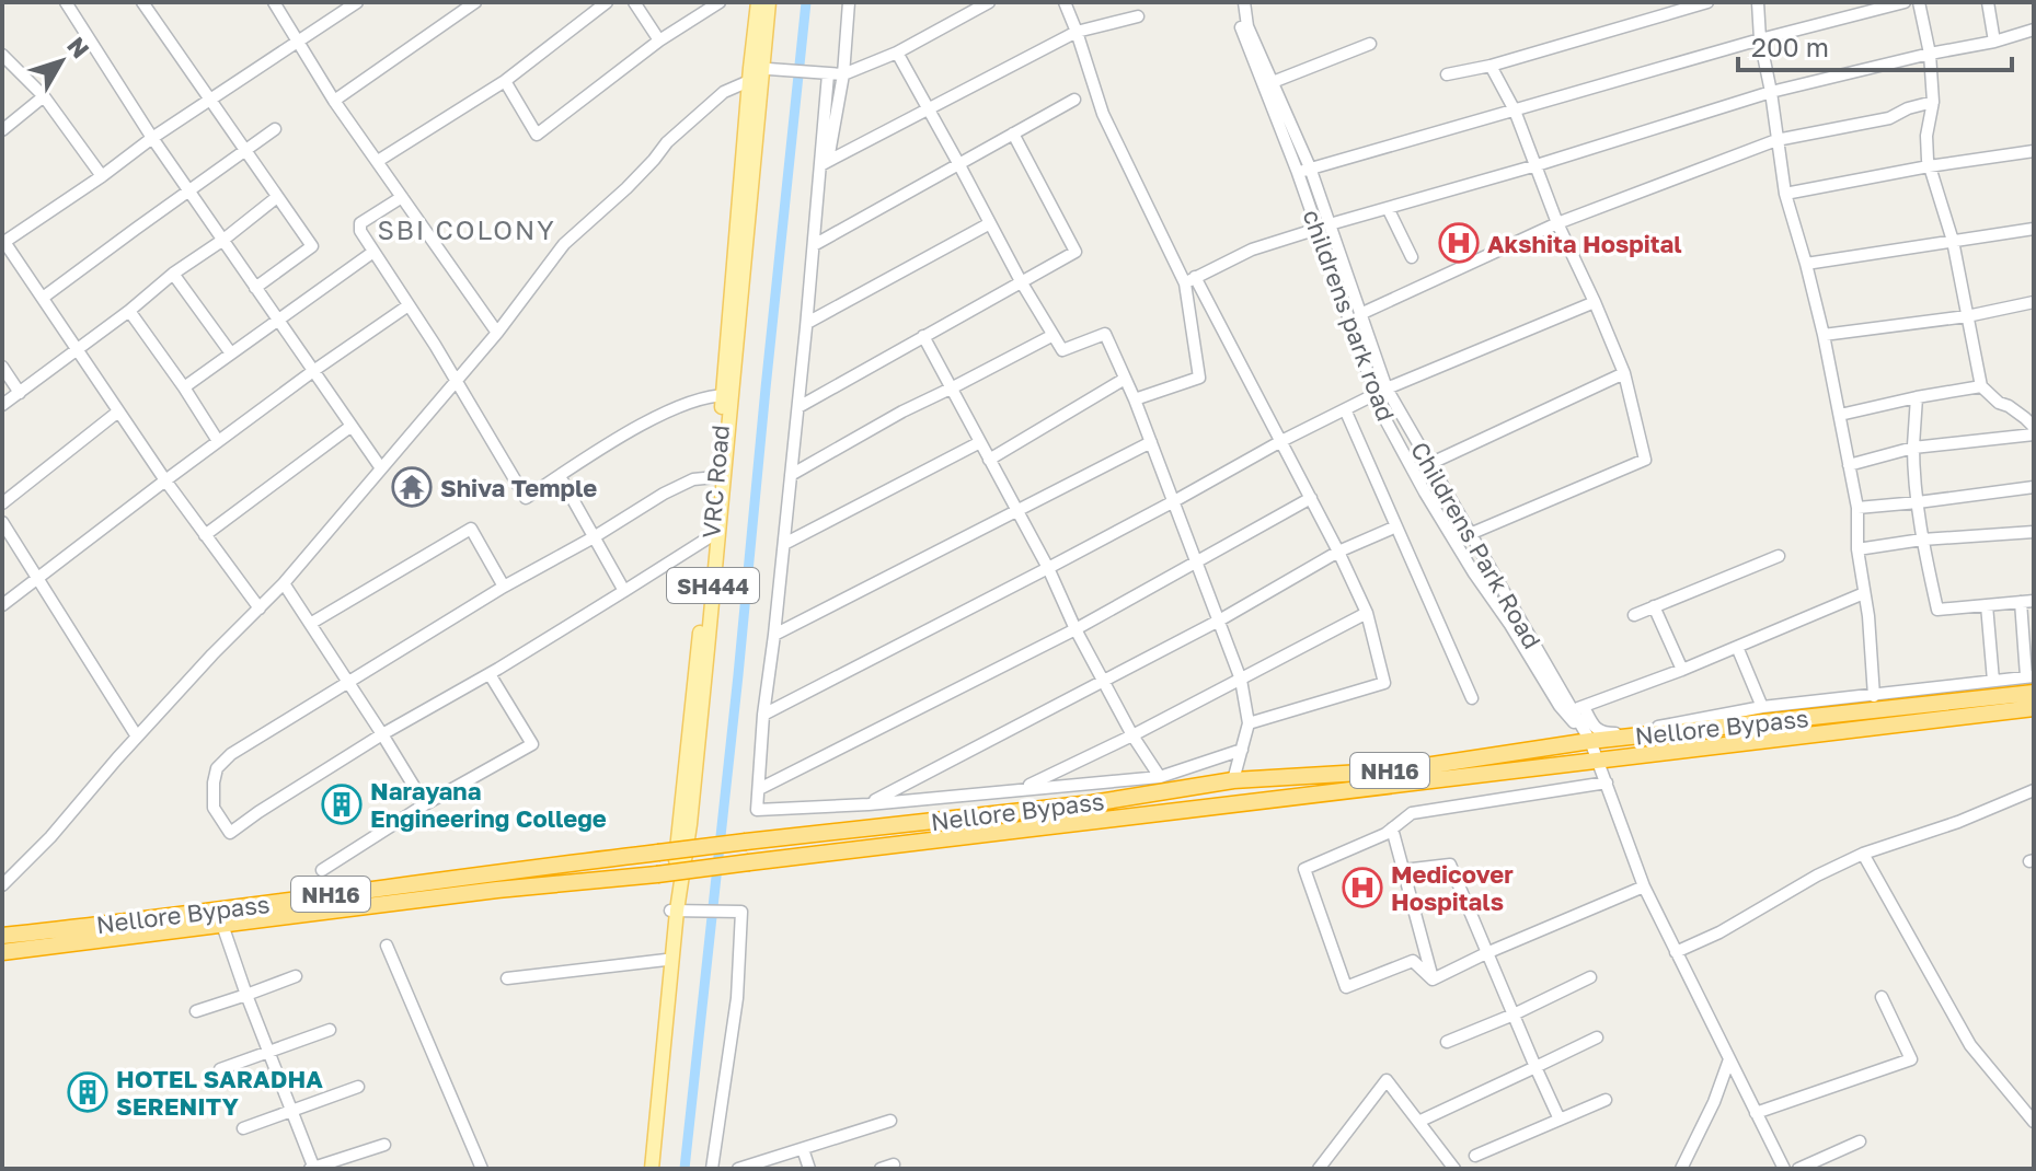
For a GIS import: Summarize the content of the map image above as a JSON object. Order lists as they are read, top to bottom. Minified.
{"streets":{"highway":["Nellore Bypass","NH16"],"main road":["VRC Road","SH444"],"street":["childrens park road","Childrens Park Road"]},"crossings":[["childrens park road","Childrens Park Road"],["childrens park road","Nellore Bypass"],["VRC Road","SH444"]],"districts":["SBI COLONY"],"places":{"hospital":["Akshita Hospital","Medicover Hospitals"],"temple":["Shiva Temple"],"building":["Narayana Engineering College","HOTEL SARADHA SERENITY"]},"scale_bar":"200 m","north":"top right"}
